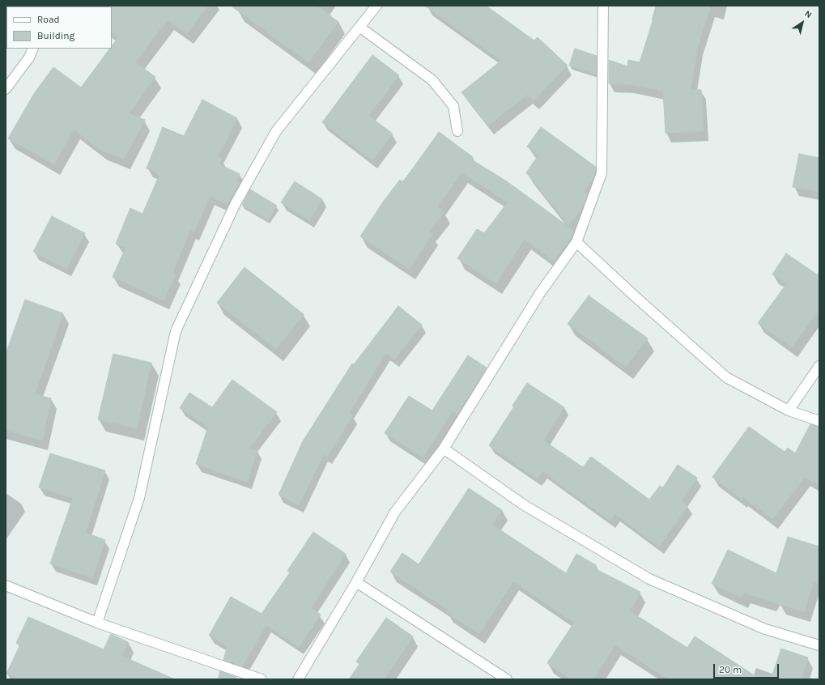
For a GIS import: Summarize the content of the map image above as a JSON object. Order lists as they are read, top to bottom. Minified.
{"legend":["Road","Building"],"scale_bar":"20 m","north":"top right"}
